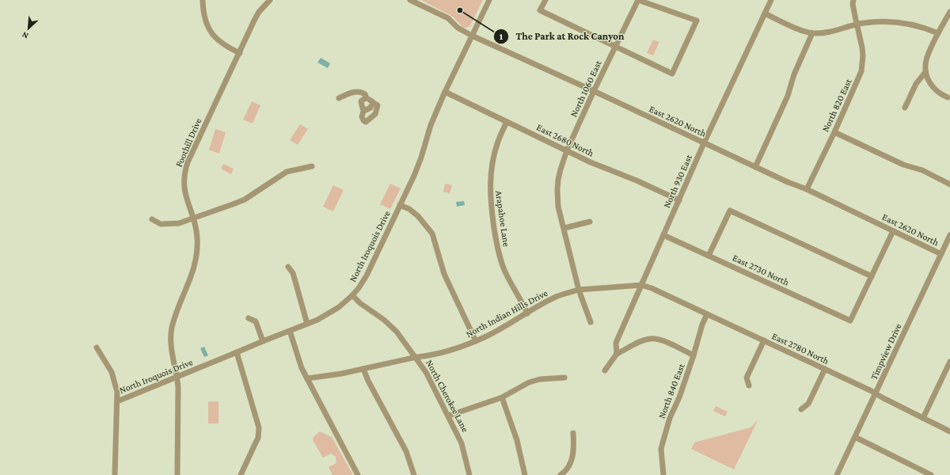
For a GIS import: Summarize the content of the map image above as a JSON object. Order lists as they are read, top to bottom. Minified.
{"streets":{"street":["North 1060 East","North 820 East","East 2620 North","East 2680 North","Foothill Drive","North 930 East","Arapahoe Lane","North Iroquois Drive","East 2730 North","North Indian Hills Drive","East 2780 North","Timpview Drive","North 840 East","North Cherokee Lane"]},"crossings":[["North 1060 East","East 2620 North"],["North 1060 East","East 2680 North"],["North 1060 East","North Indian Hills Drive"],["North 820 East","East 2620 North"],["East 2620 North","North 930 East"],["East 2620 North","North Iroquois Drive"],["East 2620 North","Timpview Drive"],["East 2680 North","North 930 East"],["East 2680 North","Arapahoe Lane"],["East 2680 North","North Iroquois Drive"],["Foothill Drive","North Iroquois Drive"],["North 930 East","East 2730 North"],["North 930 East","North Indian Hills Drive"],["North 930 East","East 2780 North"],["Arapahoe Lane","North Indian Hills Drive"],["North Iroquois Drive","North Cherokee Lane"],["North Indian Hills Drive","East 2780 North"],["North Indian Hills Drive","North Cherokee Lane"],["East 2780 North","Timpview Drive"],["East 2780 North","North 840 East"]],"places":["The Park at Rock Canyon"],"north":"bottom left"}
